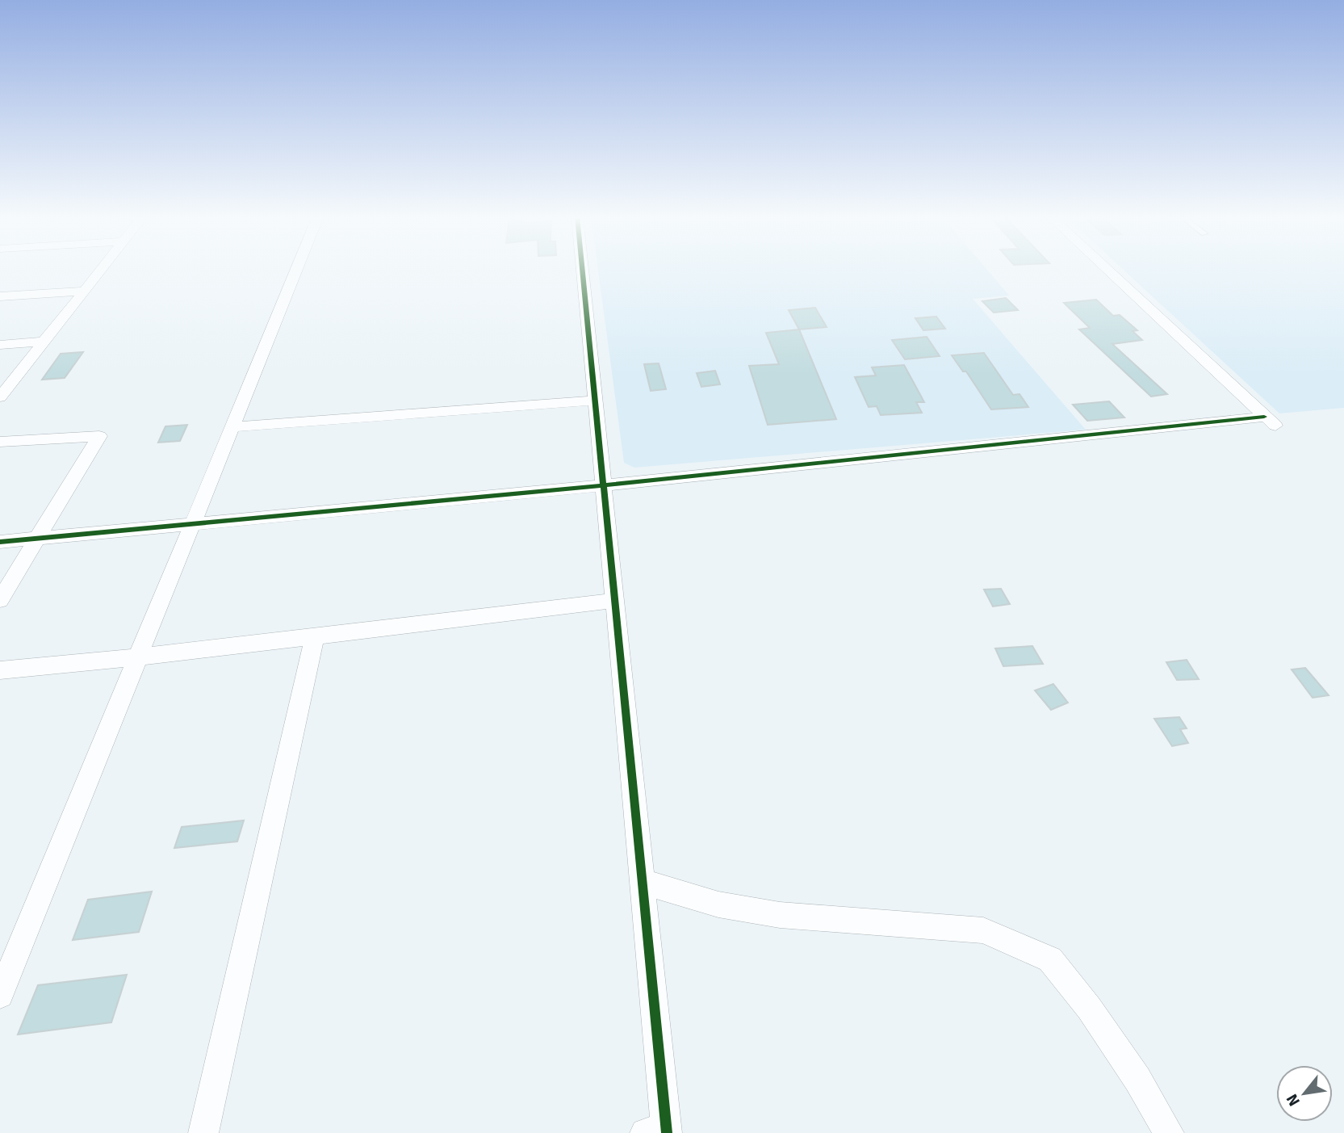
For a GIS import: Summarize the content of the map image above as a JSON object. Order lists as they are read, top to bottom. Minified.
{"north":"bottom left"}
